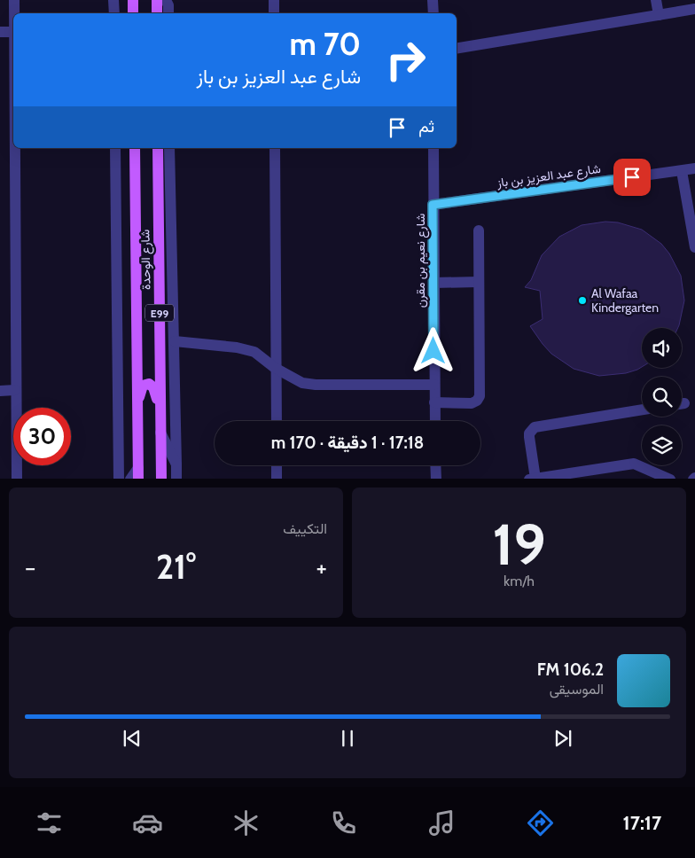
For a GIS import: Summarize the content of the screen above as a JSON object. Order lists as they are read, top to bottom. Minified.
{"streets":{"main road":["شارع الوحدة","E99"],"street":["شارع عبد العزيز بن باز","شارع نعيم بن مقرن"]},"crossings":[["شارع عبد العزيز بن باز","شارع نعيم بن مقرن"]],"places":["Al Wafaa Kindergarten"],"page":{"turn":["70 m","شارع عبد العزيز بن باز"],"then":"ثم","limit":"30","trip":"17:18 · 1 دقيقة · 170 m","tile":[["19","km/h"],"التكييف"],"heat":["−","21°","+"],"song":["106.2 FM","الموسيقى"],"tabs":"17:17"}}
